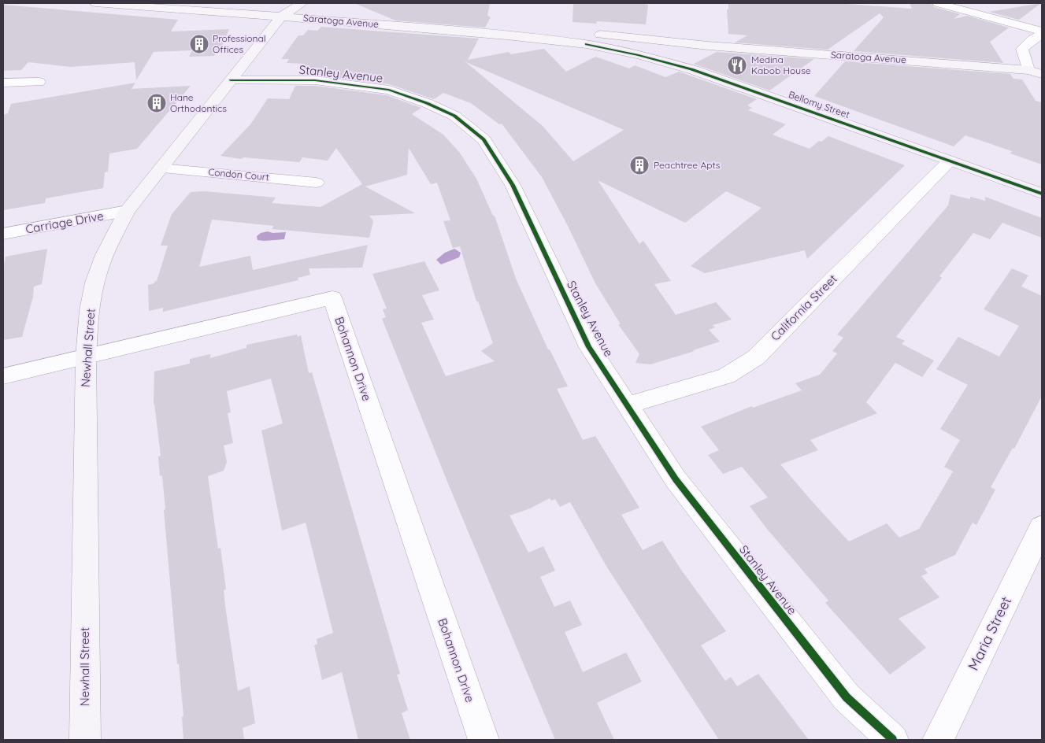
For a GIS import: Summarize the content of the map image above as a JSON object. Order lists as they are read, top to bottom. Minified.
{"streets":{"main road":["Saratoga Avenue","Bellomy Street","Newhall Street"],"street":["Stanley Avenue","Condon Court","Carriage Drive","California Street","Bohannon Drive","Maria Street"]},"crossings":[["Saratoga Avenue","Bellomy Street"],["Saratoga Avenue","Newhall Street"],["Stanley Avenue","California Street"],["Stanley Avenue","Newhall Street"],["Bellomy Street","California Street"],["Condon Court","Newhall Street"],["Carriage Drive","Newhall Street"],["Newhall Street","Bohannon Drive"]],"places":{"building":["Professional Offices","Hane Orthodontics","Peachtree Apts"],"restaurant":["Medina Kabob House"]}}
